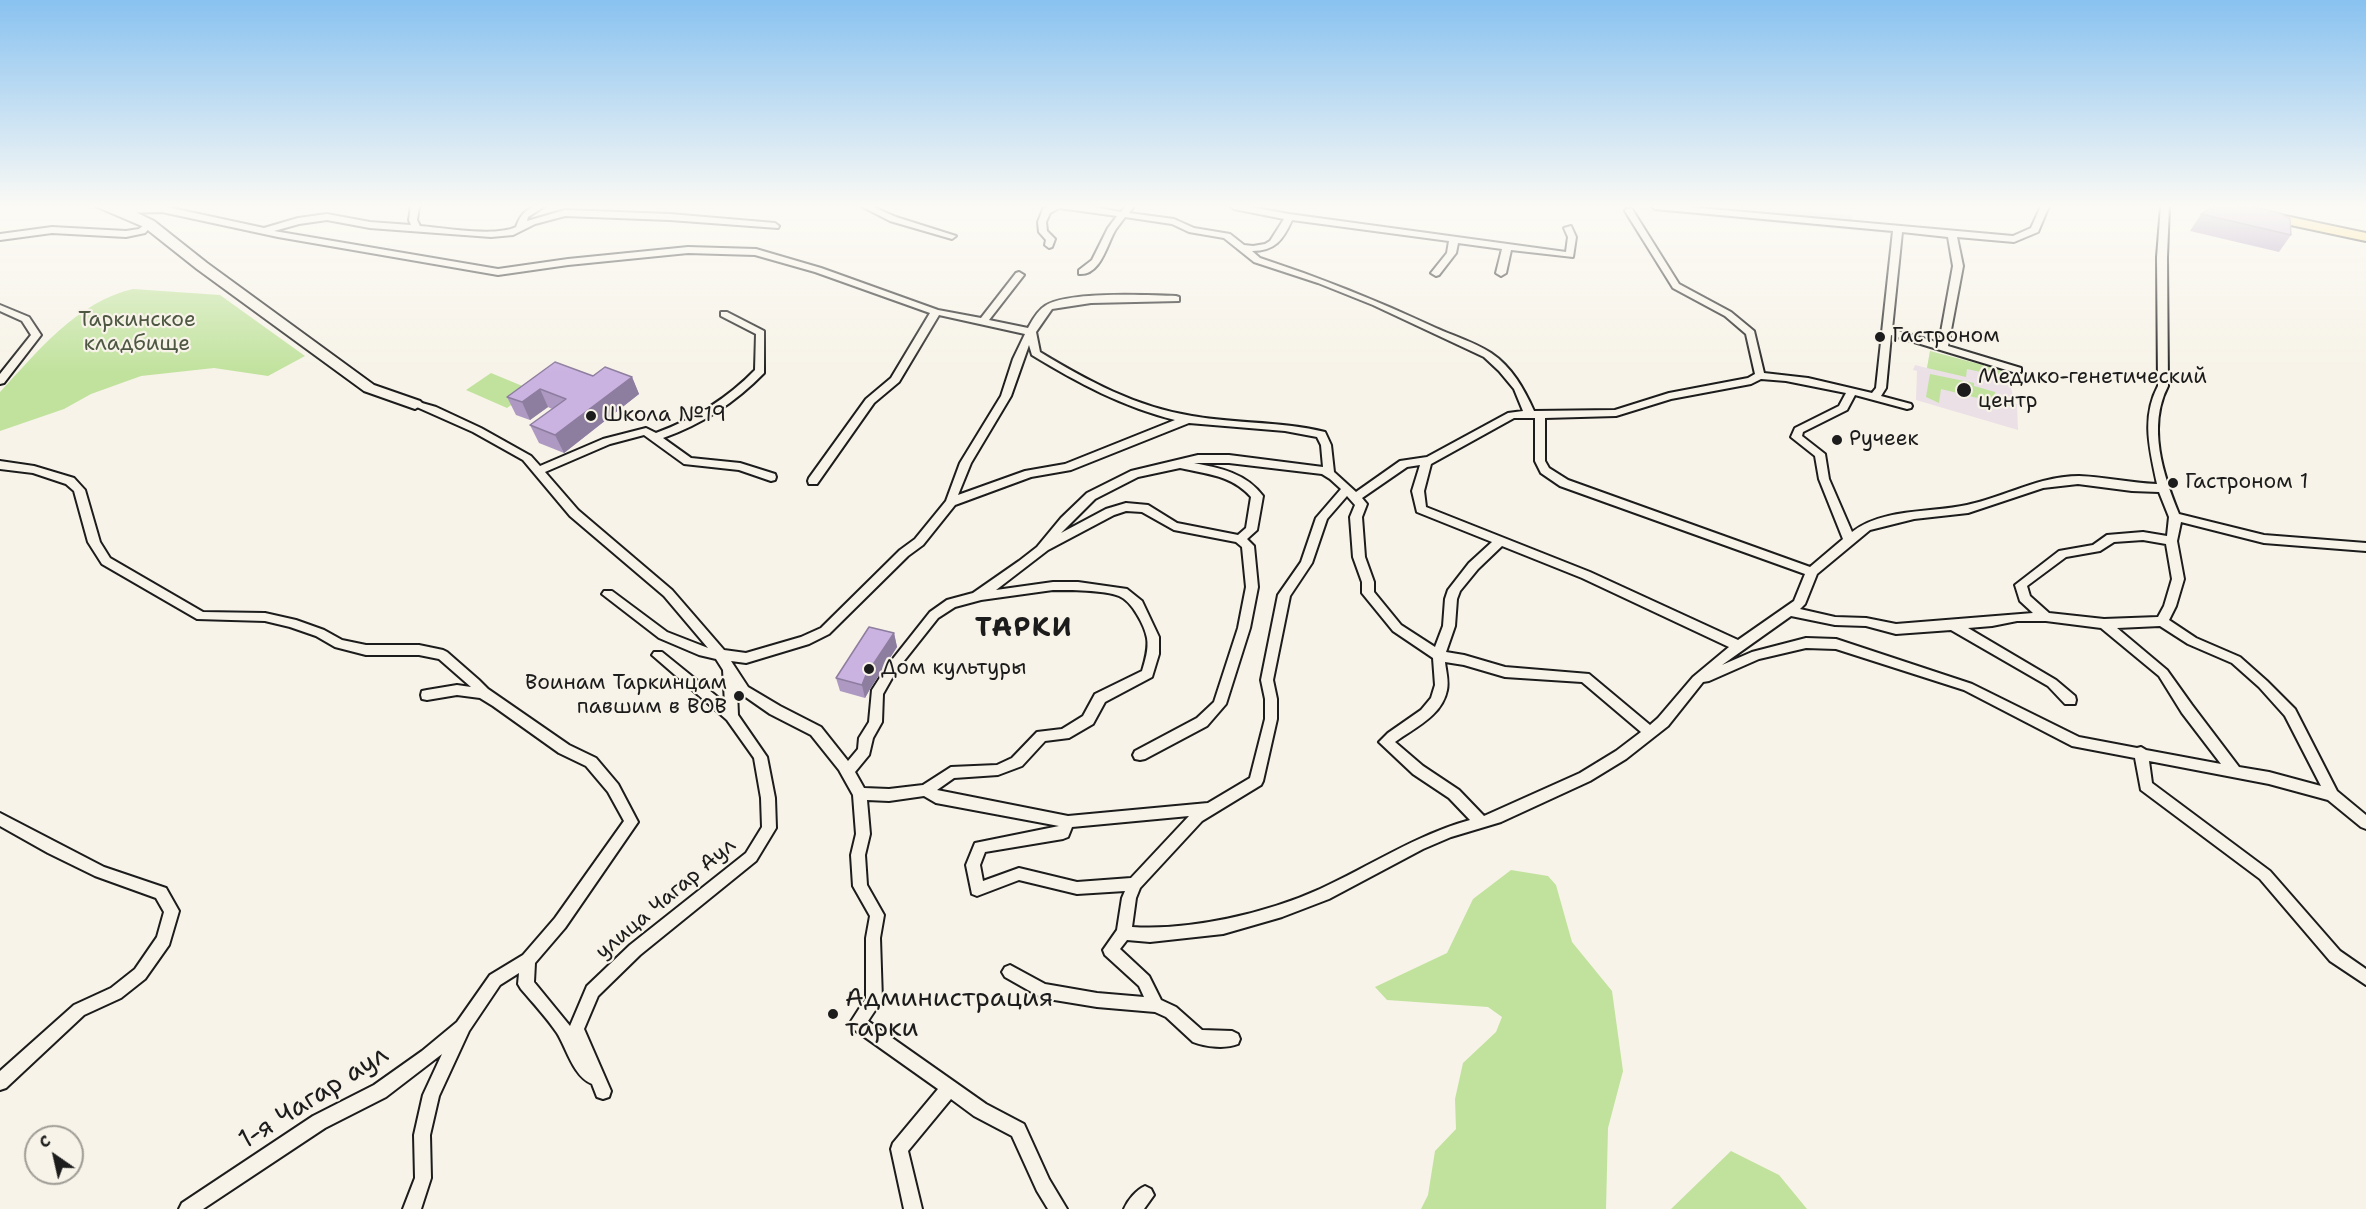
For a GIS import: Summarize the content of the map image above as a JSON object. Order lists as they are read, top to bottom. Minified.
{"streets":{"street":["улица Чагар Аул","1-я Чагар аул"]},"districts":["ТАРКИ"],"parks":["Таркинское кладбище"],"places":["Гастроном","Медико-генетический центр","Школа №19","Ручеек","Гастроном 1","Дом культуры","Воинам Таркинцам павшим в ВОВ","Администрация тарки"],"north":"top left"}
